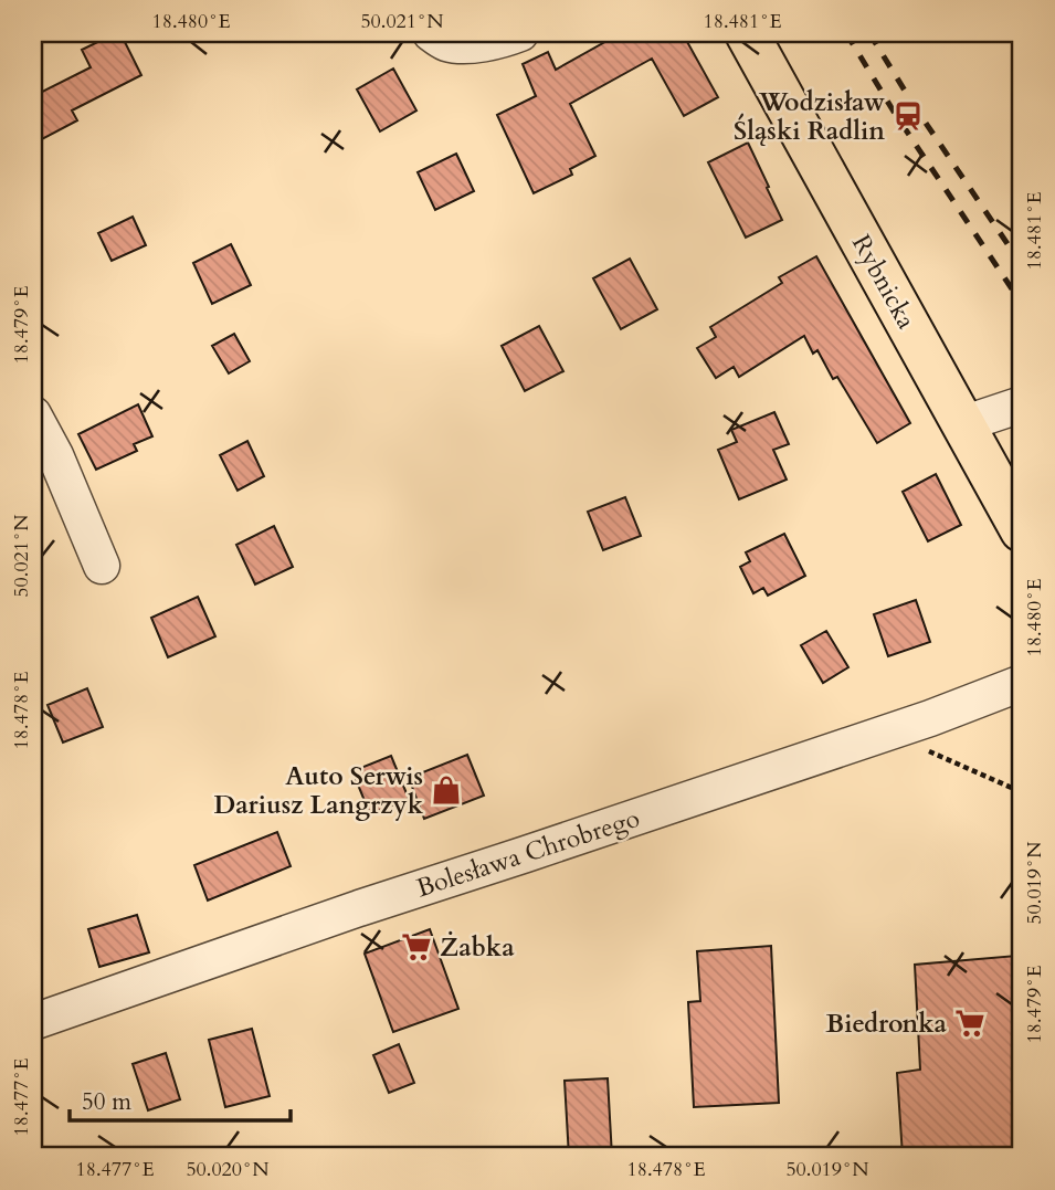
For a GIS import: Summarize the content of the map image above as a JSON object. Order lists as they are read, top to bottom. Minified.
{"streets":{"main road":["Rybnicka"],"street":["Bolesława Chrobrego"]},"places":{"station":["Wodzisław Śląski Radlin"],"shop":["Auto Serwis Dariusz Langrzyk"],"supermarket":["Żabka","Biedronka"]},"scale_bar":"50 m","coordinates":["18.480°E","50.021°N","18.481°E","18.479°E","18.478°E","50.019°N","18.477°E","50.020°N"]}
